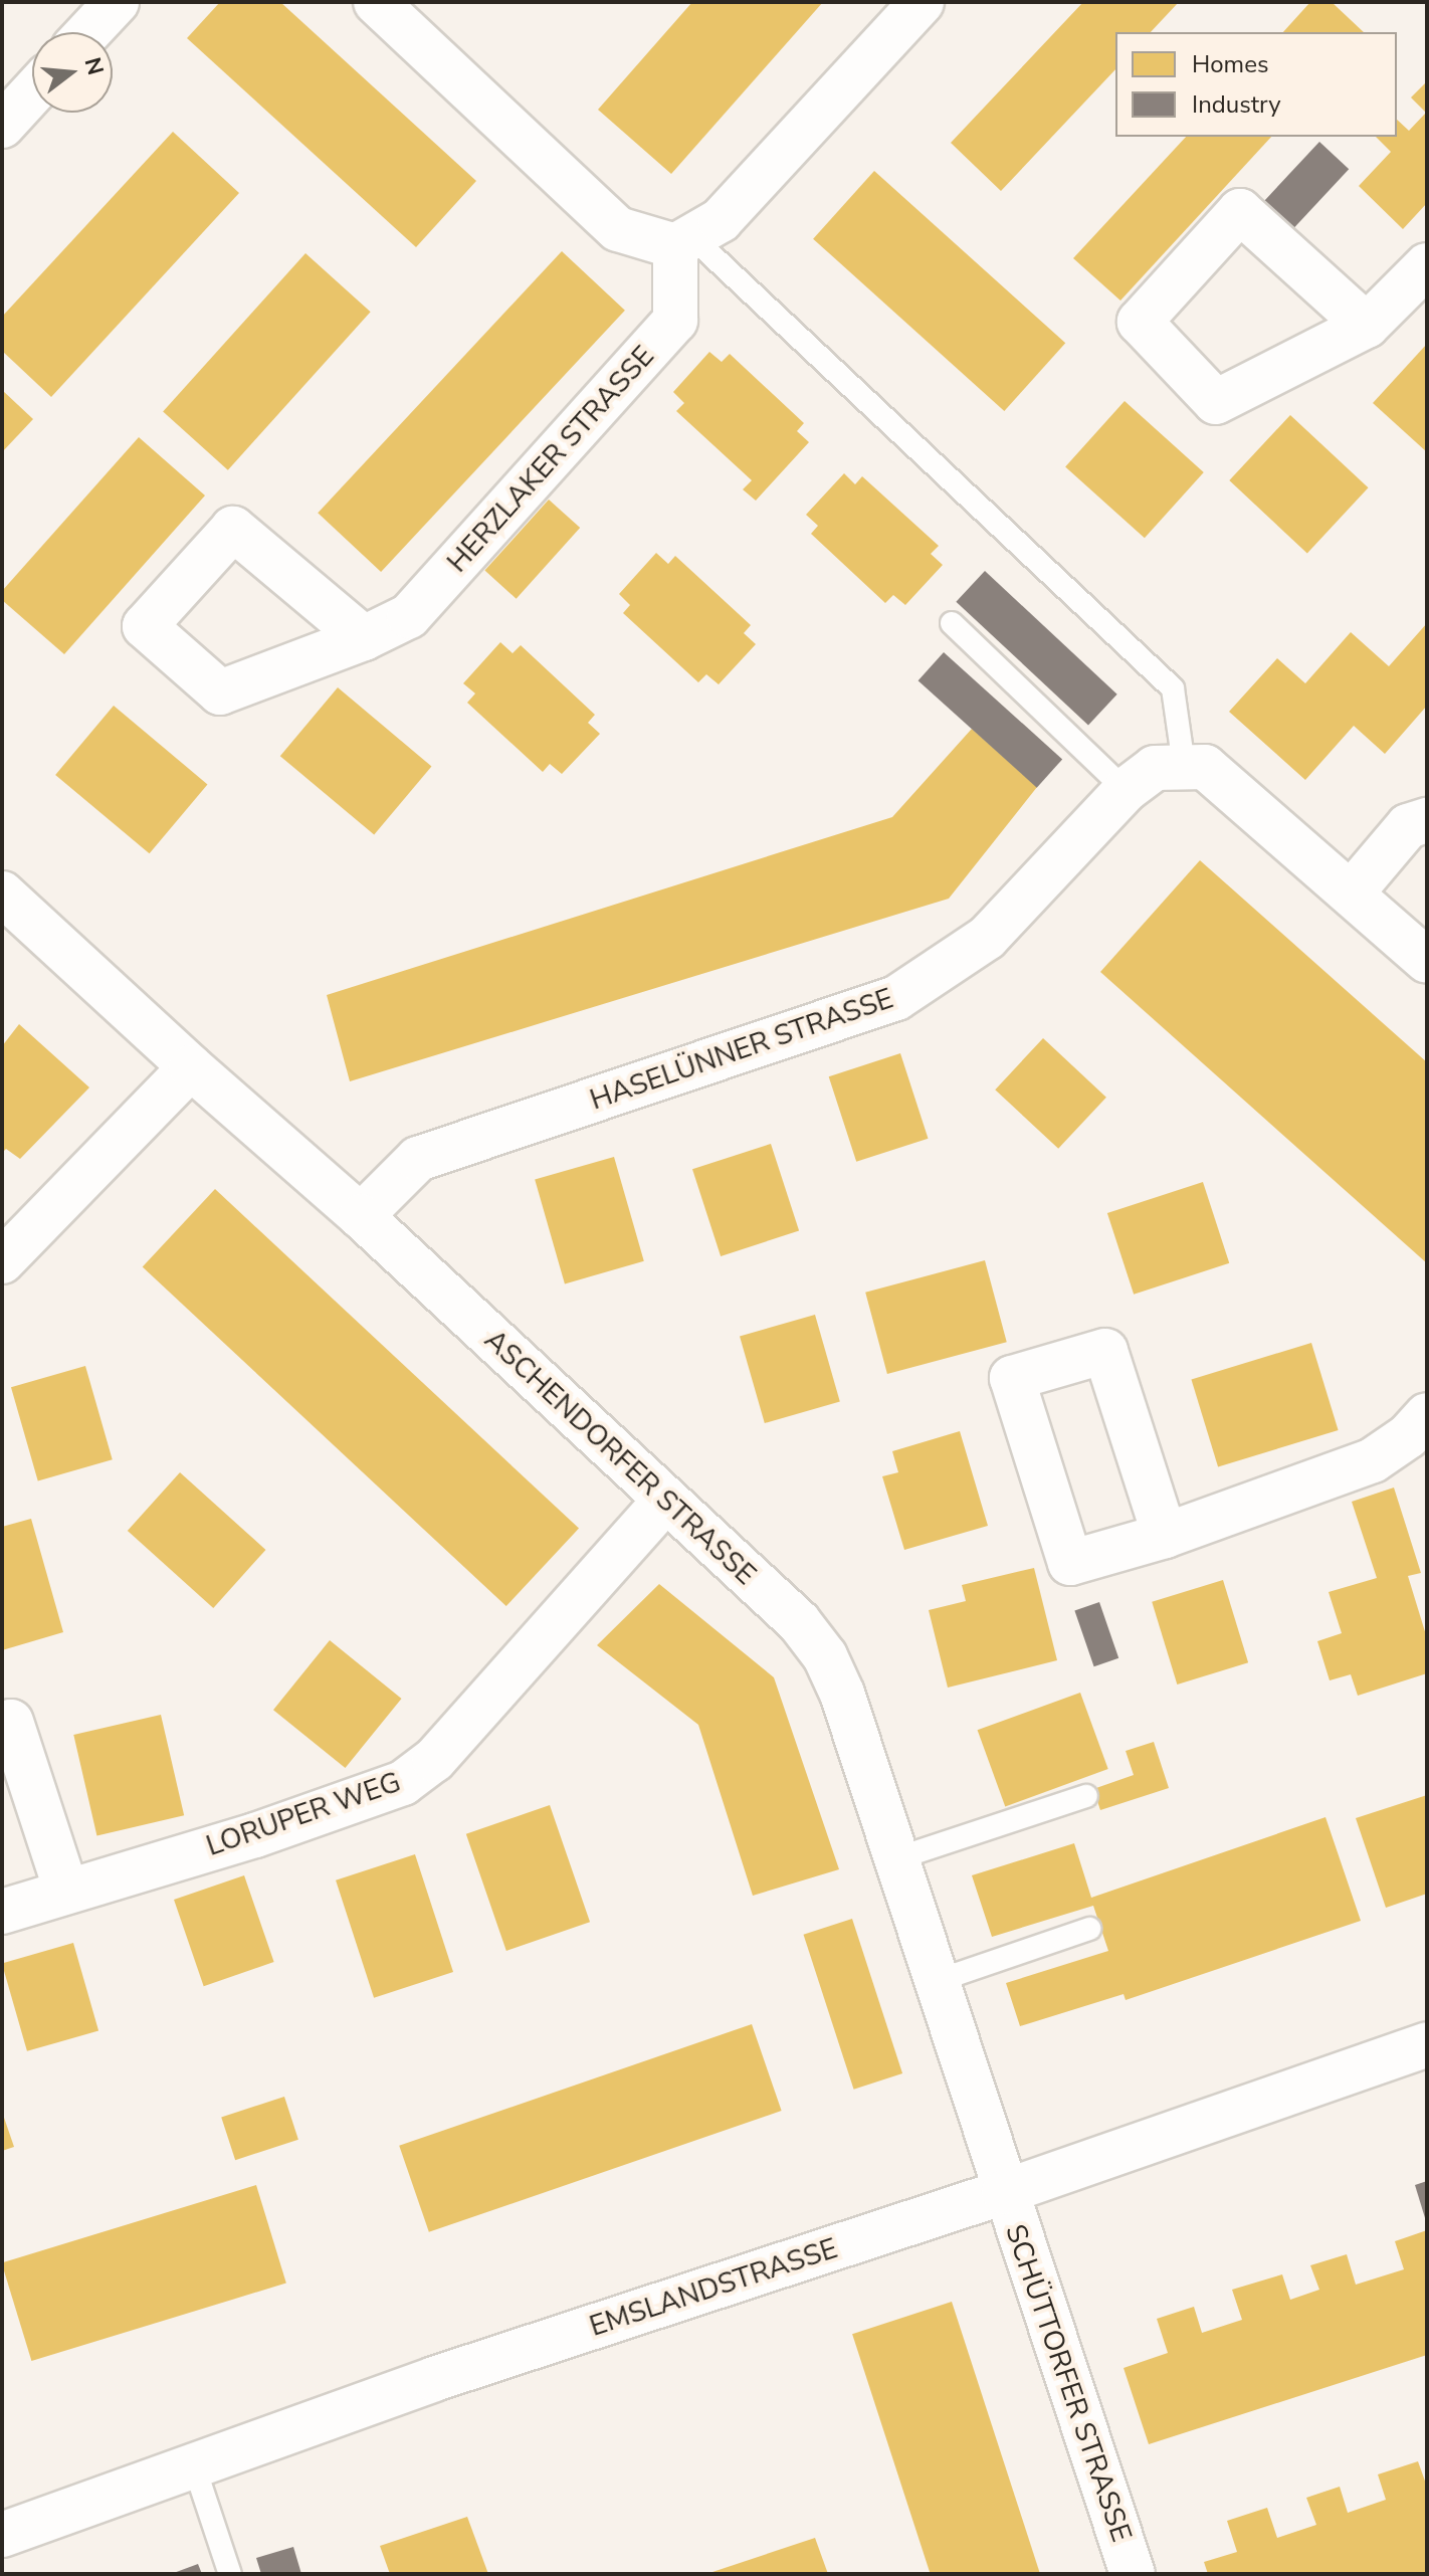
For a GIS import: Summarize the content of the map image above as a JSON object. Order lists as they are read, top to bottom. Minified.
{"streets":{"street":["HERZLAKER STRASSE","HASELÜNNER STRASSE","ASCHENDORFER STRASSE","LORUPER WEG","EMSLANDSTRASSE","SCHÜTTORFER STRASSE"]},"crossings":[["HASELÜNNER STRASSE","ASCHENDORFER STRASSE"],["ASCHENDORFER STRASSE","LORUPER WEG"],["ASCHENDORFER STRASSE","EMSLANDSTRASSE"],["ASCHENDORFER STRASSE","SCHÜTTORFER STRASSE"],["EMSLANDSTRASSE","SCHÜTTORFER STRASSE"]],"legend":["Homes","Industry"],"north":"right"}
